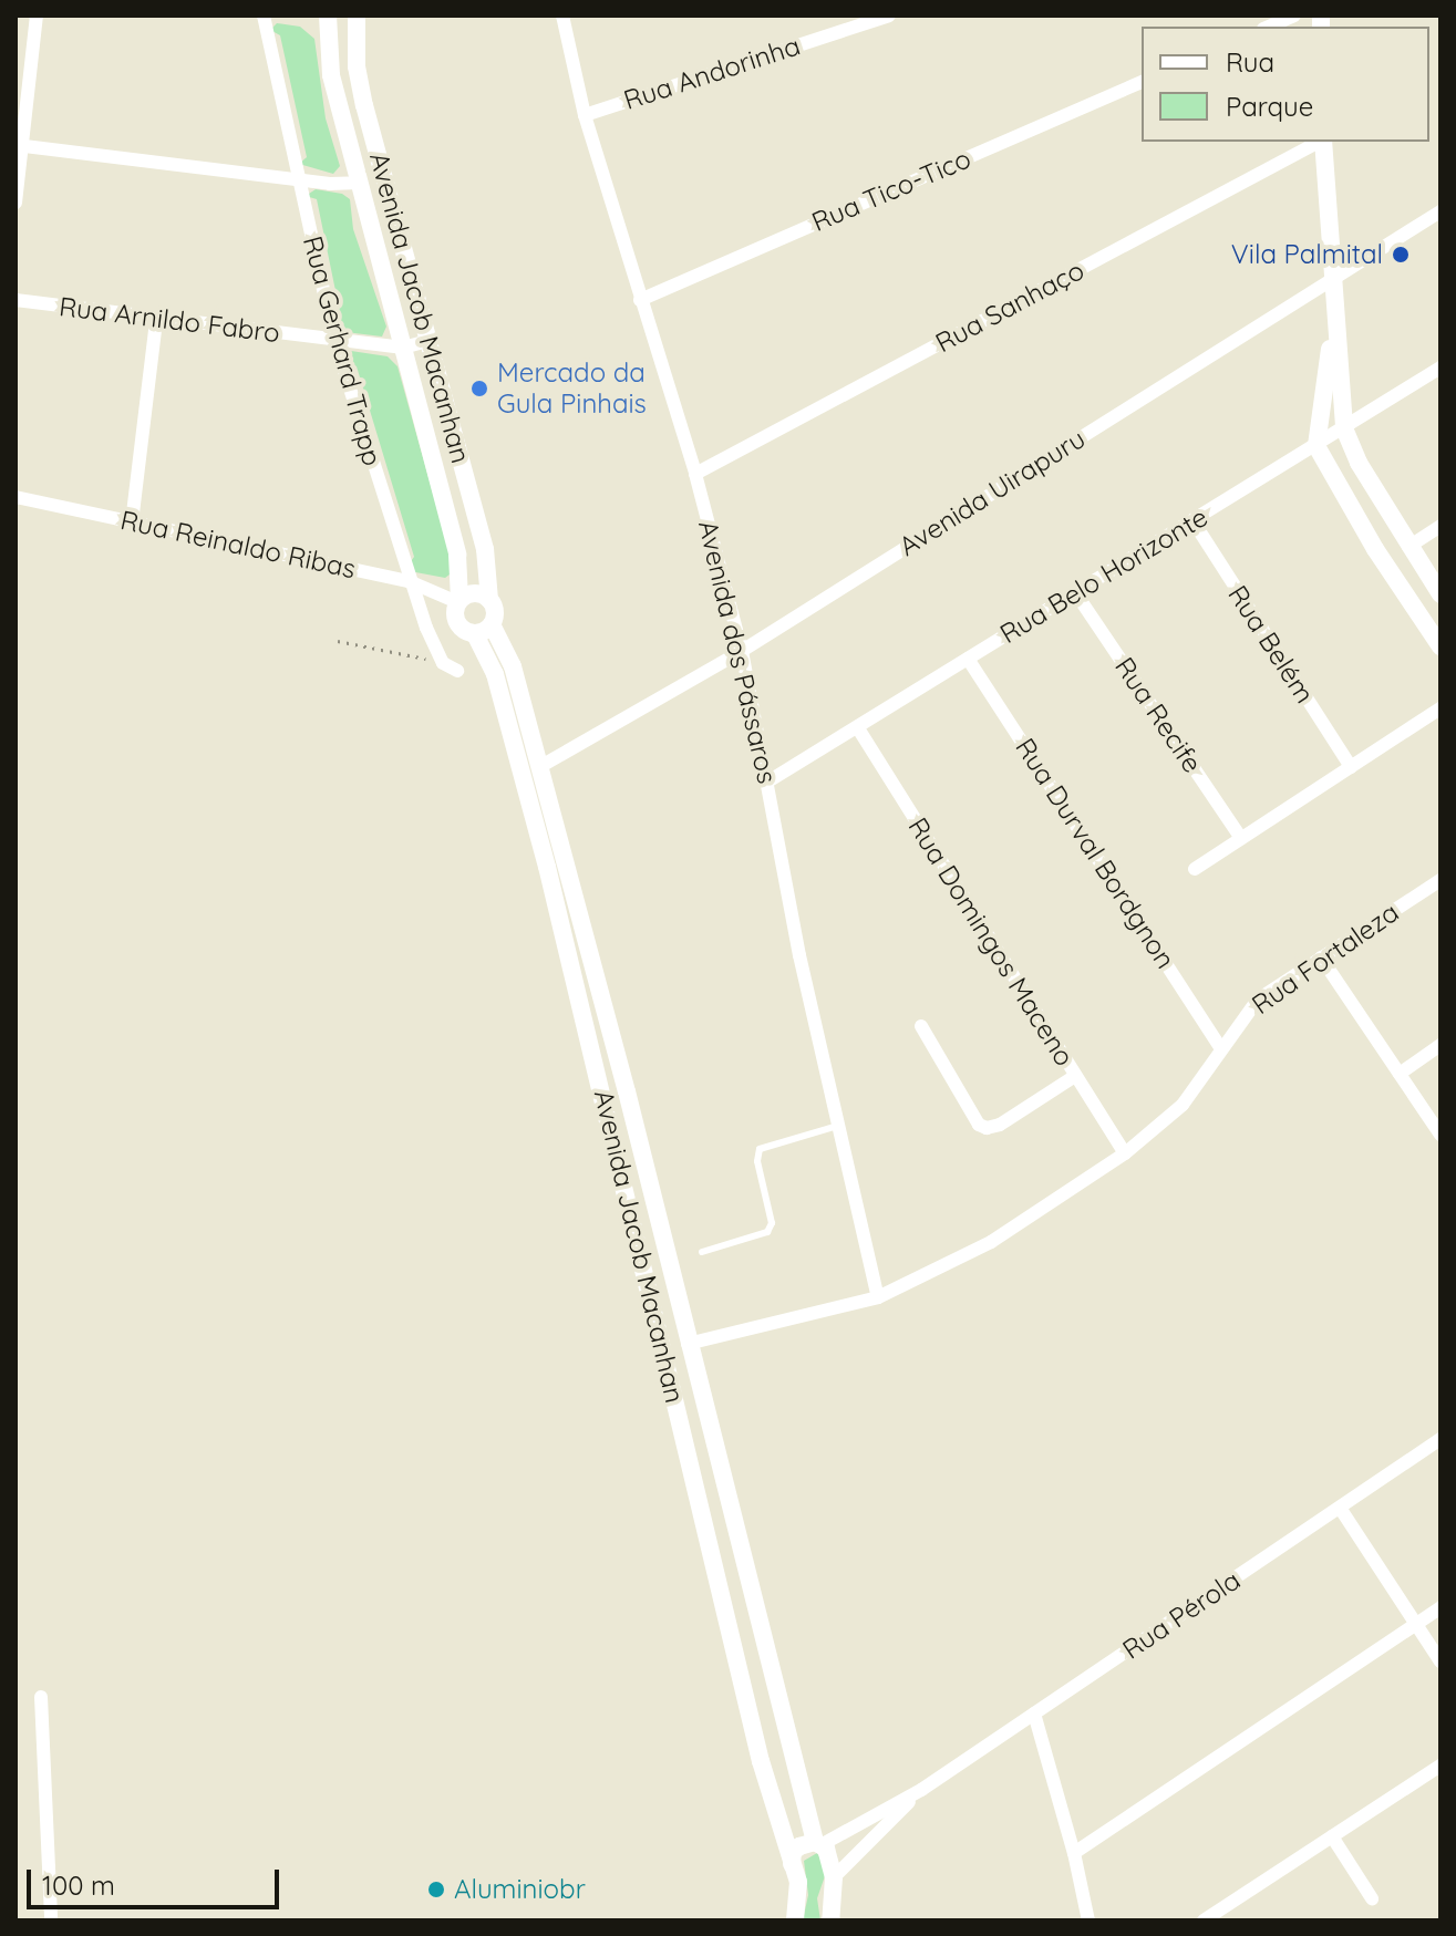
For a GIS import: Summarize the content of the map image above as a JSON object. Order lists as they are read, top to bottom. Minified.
{"streets":{"main road":["Avenida Jacob Macanhan"],"street":["Rua Andorinha","Rua Tico-Tico","Rua Sanhaço","Rua Arnildo Fabro","Rua Gerhard Trapp","Avenida Uirapuru","Rua Reinaldo Ribas","Rua Belo Horizonte","Rua Belém","Avenida dos Pássaros","Rua Recife","Rua Durval Bordgnon","Rua Domingos Maceno","Rua Fortaleza","Rua Pérola"]},"crossings":[["Rua Andorinha","Avenida dos Pássaros"],["Rua Tico-Tico","Avenida dos Pássaros"],["Rua Sanhaço","Avenida dos Pássaros"],["Avenida Jacob Macanhan","Rua Arnildo Fabro"],["Avenida Jacob Macanhan","Avenida Uirapuru"],["Avenida Jacob Macanhan","Rua Reinaldo Ribas"],["Avenida Jacob Macanhan","Rua Fortaleza"],["Avenida Jacob Macanhan","Rua Pérola"],["Rua Arnildo Fabro","Rua Gerhard Trapp"],["Rua Gerhard Trapp","Rua Reinaldo Ribas"],["Avenida Uirapuru","Avenida dos Pássaros"],["Rua Belo Horizonte","Rua Belém"],["Rua Belo Horizonte","Avenida dos Pássaros"],["Rua Belo Horizonte","Rua Recife"],["Rua Belo Horizonte","Rua Durval Bordgnon"],["Rua Belo Horizonte","Rua Domingos Maceno"],["Avenida dos Pássaros","Rua Fortaleza"],["Rua Durval Bordgnon","Rua Fortaleza"],["Rua Domingos Maceno","Rua Fortaleza"]],"places":["Vila Palmital","Mercado da Gula Pinhais","Aluminiobr"],"legend":["Rua","Parque"],"scale_bar":"100 m"}
